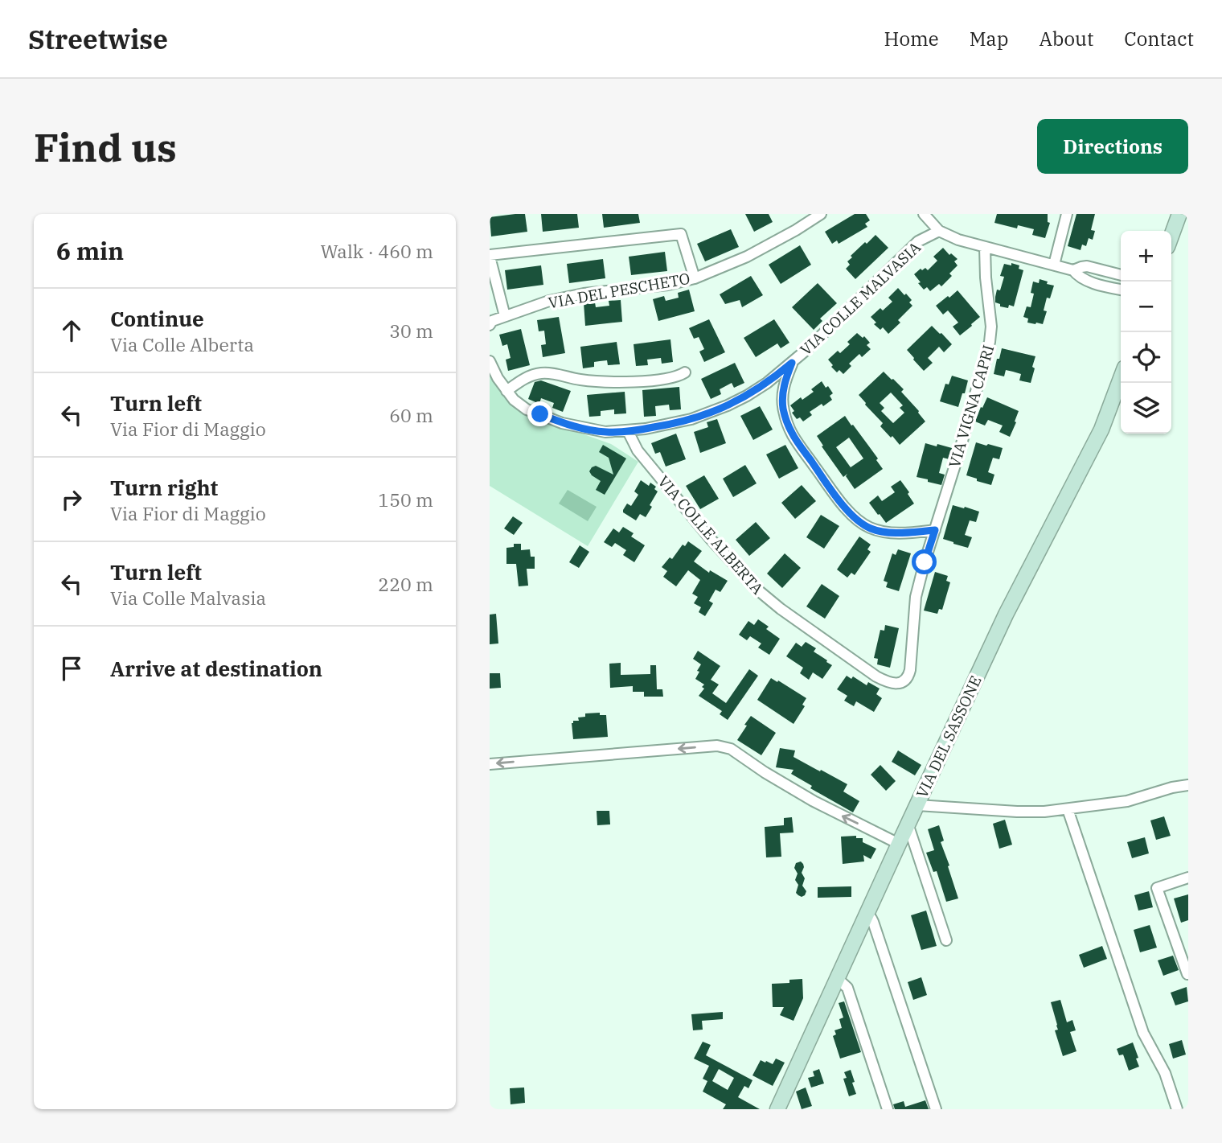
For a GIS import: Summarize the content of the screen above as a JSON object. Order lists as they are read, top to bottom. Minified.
{"streets":{"main road":["VIA DEL SASSONE"],"street":["VIA DEL PESCHETO","VIA COLLE MALVASIA","VIA VIGNA CAPRI","VIA COLLE ALBERTA"]},"crossings":[["VIA COLLE MALVASIA","VIA COLLE ALBERTA"],["VIA VIGNA CAPRI","VIA COLLE ALBERTA"]],"page":{"header":"Streetwise","nav":["Home","Map","About","Contact"],"buttons":"Directions","title":"Find us","heading":["6 min","Walk · 460 m"],"map_buttons":["+","−"],"list":[["Continue","Via Colle Alberta","30 m"],["Turn left","Via Fior di Maggio","60 m"],["Turn right","Via Fior di Maggio","150 m"],["Turn left","Via Colle Malvasia","220 m"],"Arrive at destination"]}}
